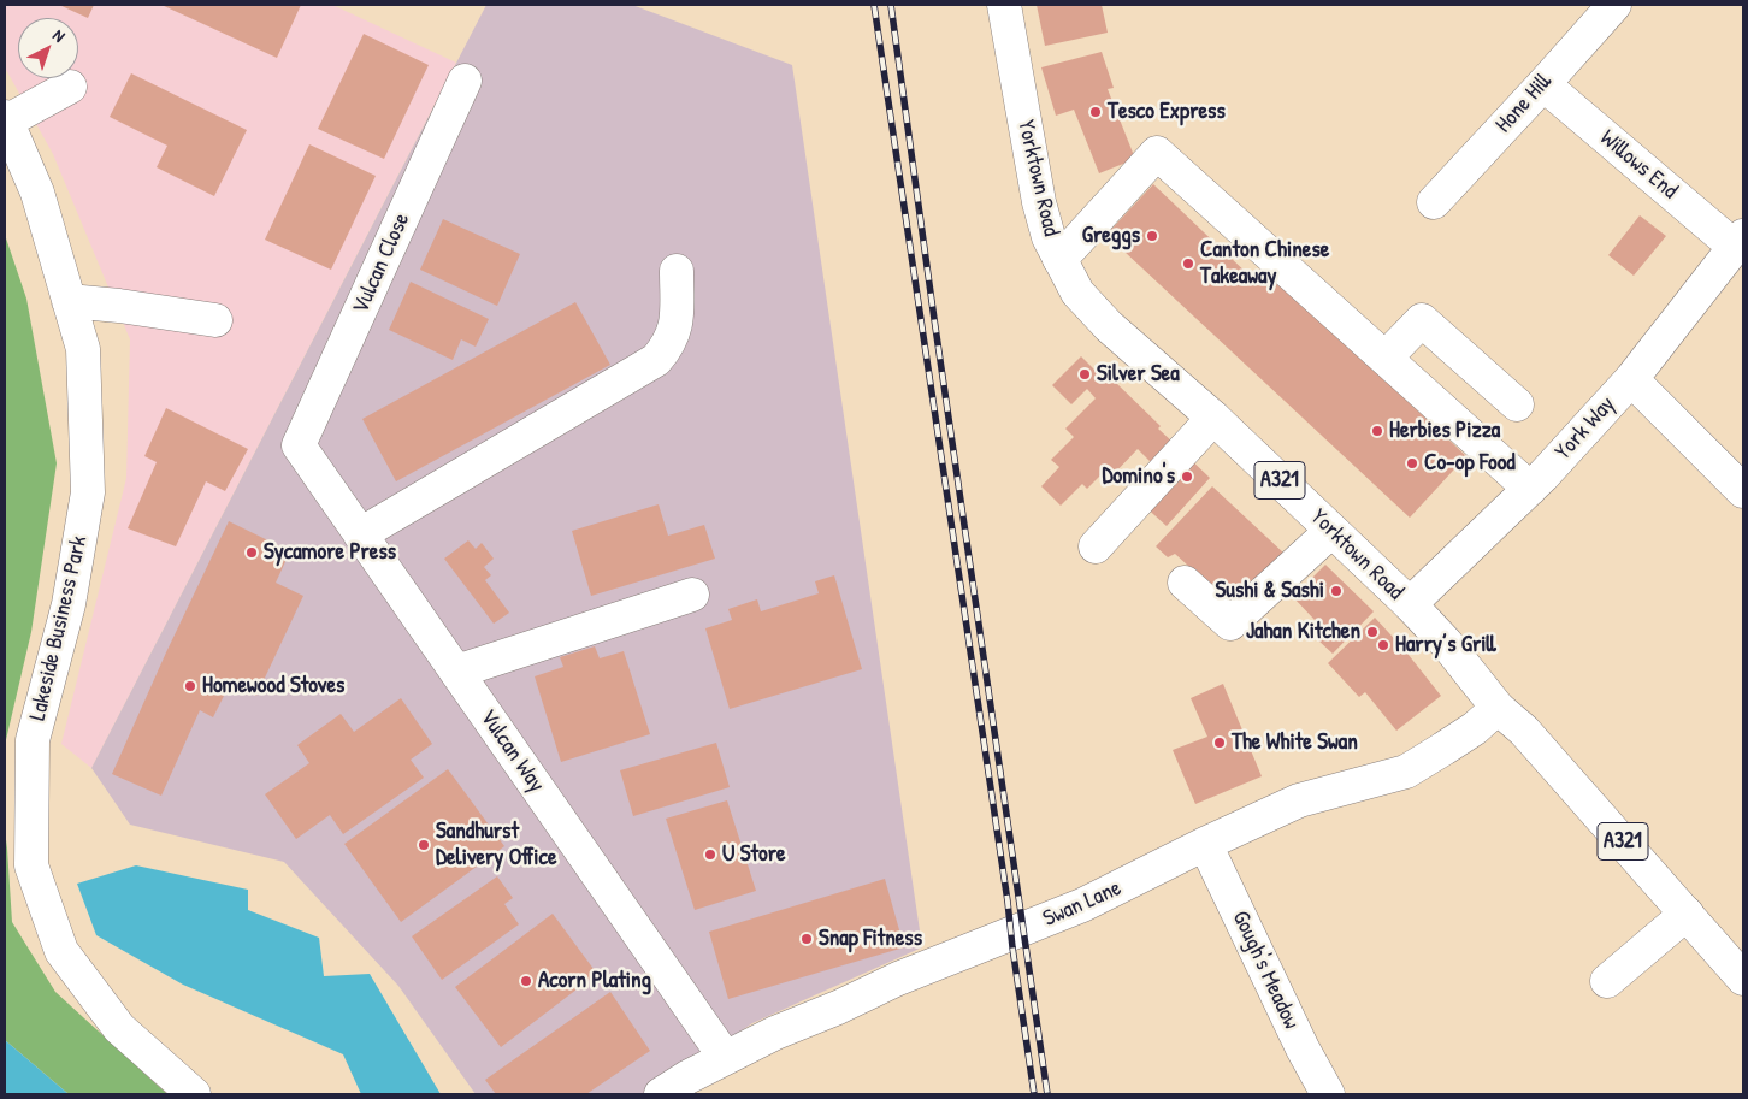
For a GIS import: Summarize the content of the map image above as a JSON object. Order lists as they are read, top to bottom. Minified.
{"streets":{"street":["Hone Hill","Willows End","Yorktown Road","Vulcan Close","York Way","A321","Lakeside Business Park","Vulcan Way","Swan Lane","Gough's Meadow"]},"crossings":[["Hone Hill","Willows End"],["Willows End","York Way"],["Yorktown Road","York Way"],["Yorktown Road","Swan Lane"],["Vulcan Close","Vulcan Way"],["Vulcan Way","Swan Lane"],["Swan Lane","Gough's Meadow"]],"places":["Tesco Express","Greggs","Canton Chinese Takeaway","Silver Sea","Herbies Pizza","Co-op Food","Domino's","Sycamore Press","Sushi & Sashi","Jahan Kitchen","Harry’s Grill","Homewood Stoves","The White Swan","Sandhurst Delivery Office","U Store","Snap Fitness","Acorn Plating"],"north":"top right"}
